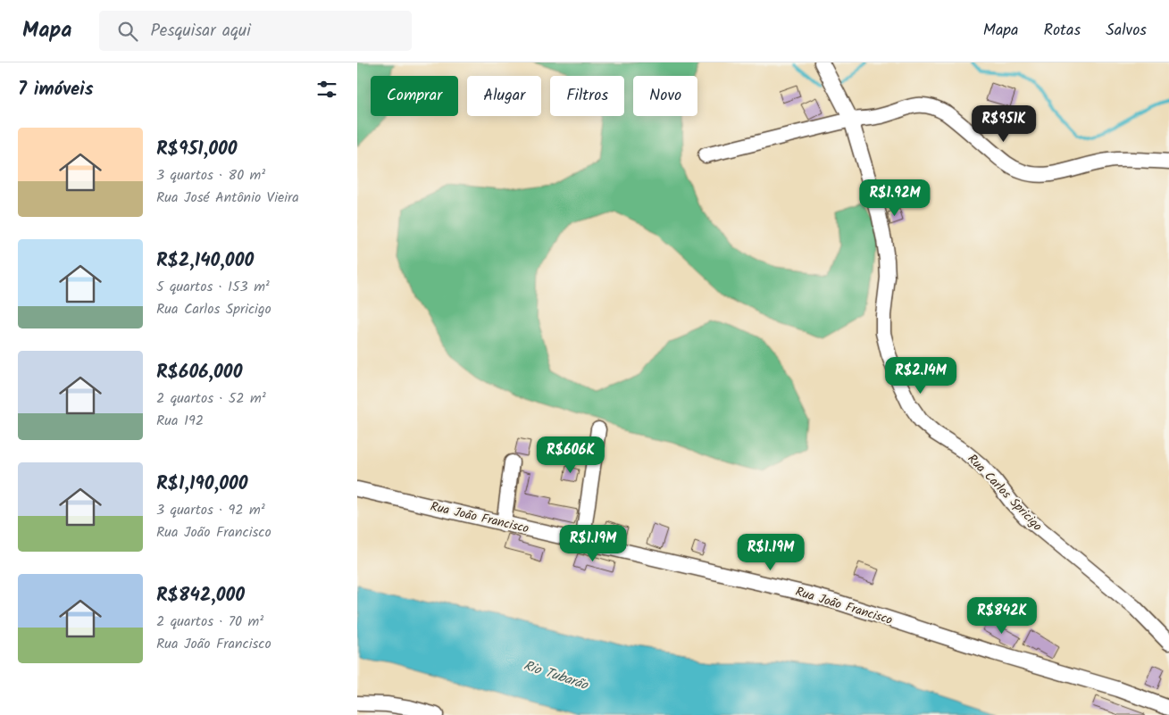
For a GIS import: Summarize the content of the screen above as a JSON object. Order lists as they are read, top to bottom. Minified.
{"streets":{"street":["Rua Carlos Spricigo","Rua João Francisco"]},"water":["Rio Tubarão"],"page":{"header":"Mapa","search":"Pesquisar aqui","nav":["Mapa","Rotas","Salvos"],"heading":"7 imóveis","chip":["Comprar","Alugar","Filtros","Novo"],"price":["R$951K","R$1.92M","R$2.14M","R$606K","R$1.19M","R$1.19M","R$842K"],"list":[{"name":"R$951,000","note":"3 quartos · 80 m² · Rua José Antônio Vieira"},{"name":"R$2,140,000","note":"5 quartos · 153 m² · Rua Carlos Spricigo"},{"name":"R$606,000","note":"2 quartos · 52 m² · Rua 192"},{"name":"R$1,190,000","note":"3 quartos · 92 m² · Rua João Francisco"},{"name":"R$842,000","note":"2 quartos · 70 m² · Rua João Francisco"}]}}
